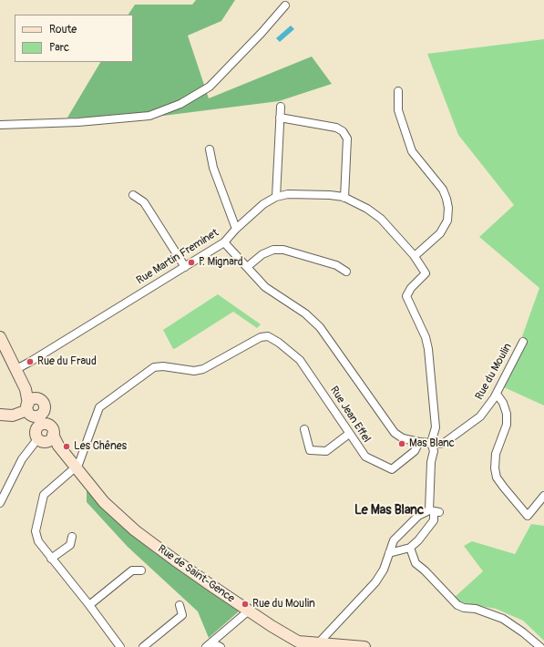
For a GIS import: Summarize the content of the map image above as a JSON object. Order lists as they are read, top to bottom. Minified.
{"streets":{"street":["Rue Martin Freminet","Rue du Moulin","Rue Jean Effel","Rue de Saint-Gence"]},"crossings":[["Rue Martin Freminet","Rue du Moulin"],["Rue Martin Freminet","Rue de Saint-Gence"],["Rue du Moulin","Rue Jean Effel"],["Rue Jean Effel","Rue de Saint-Gence"]],"districts":["Le Mas Blanc"],"places":["P. Mignard","Rue du Fraud","Mas Blanc","Les Chênes","Rue du Moulin"],"legend":["Route","Parc"]}
